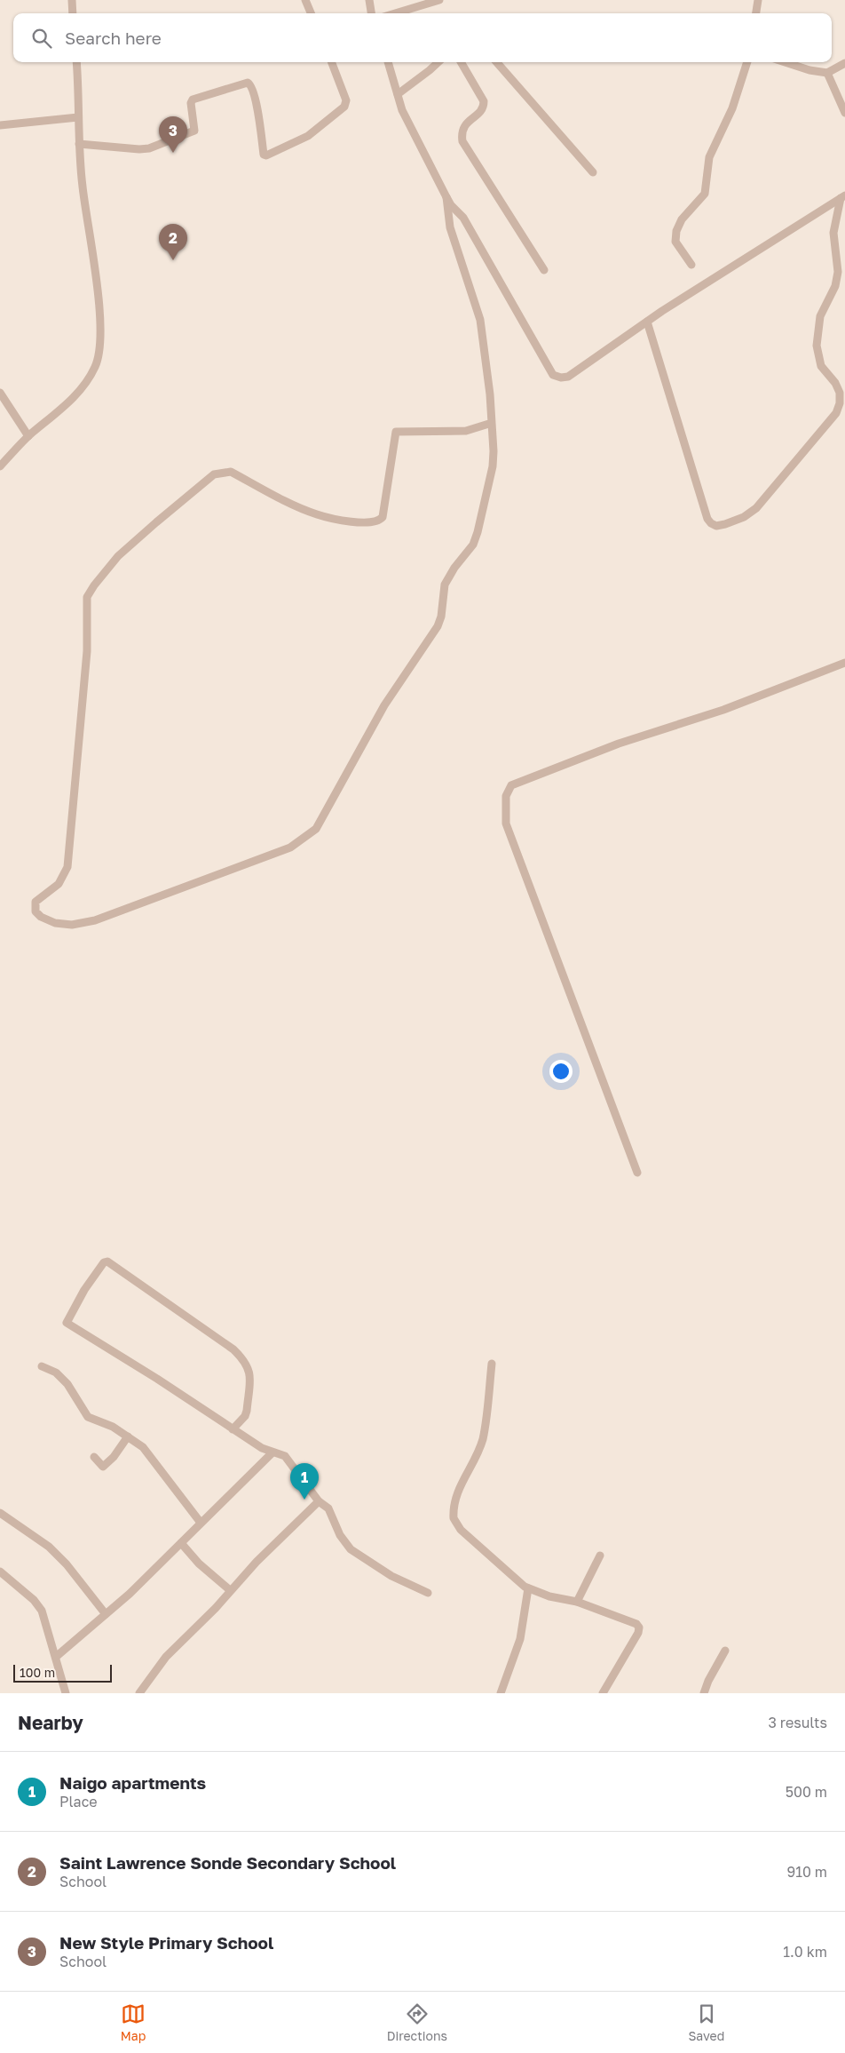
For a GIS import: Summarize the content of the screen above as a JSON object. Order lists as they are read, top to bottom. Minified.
{"scale_bar":"100 m","page":{"search":"Search here","pins":["3","2","1"],"scale":"100 m","heading":["Nearby","3 results"],"list":[{"mark":"1","name":"Naigo apartments","note":"Place","value":"500 m"},{"mark":"2","name":"Saint Lawrence Sonde Secondary School","note":"School","value":"910 m"},{"mark":"3","name":"New Style Primary School","note":"School","value":"1.0 km"}],"nav":["Map","Directions","Saved"]}}
